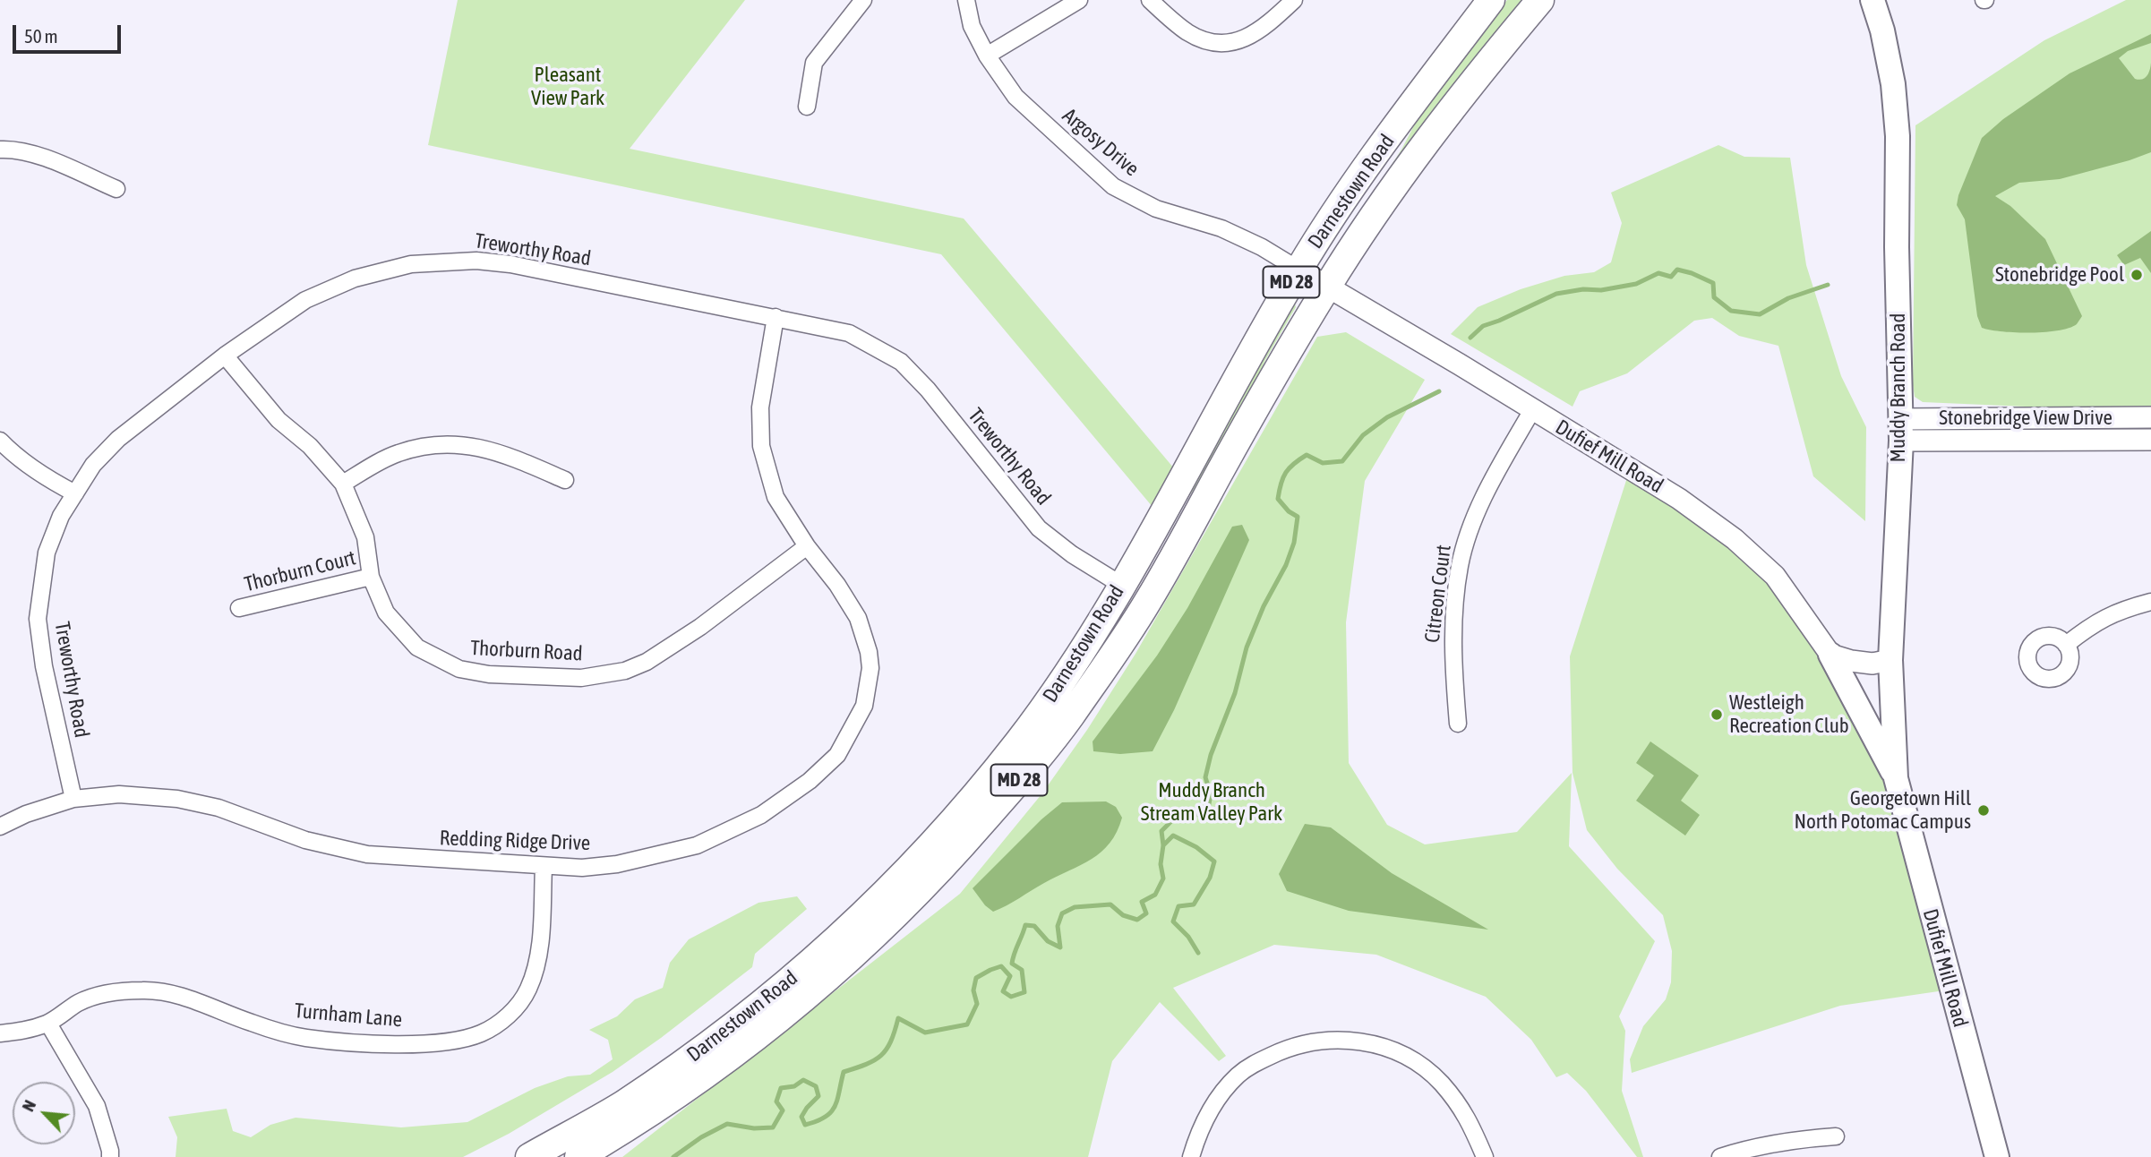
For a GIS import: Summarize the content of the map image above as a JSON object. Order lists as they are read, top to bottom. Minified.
{"streets":{"main road":["Darnestown Road","MD 28","Muddy Branch Road","Dufief Mill Road"],"street":["Argosy Drive","Treworthy Road","Stonebridge View Drive","Thorburn Court","Citreon Court","Thorburn Road","Redding Ridge Drive","Turnham Lane"]},"crossings":[["Argosy Drive","Darnestown Road"],["Argosy Drive","Dufief Mill Road"],["Darnestown Road","Treworthy Road"],["Darnestown Road","Dufief Mill Road"],["Treworthy Road","Thorburn Road"],["Treworthy Road","Redding Ridge Drive"],["Muddy Branch Road","Stonebridge View Drive"],["Muddy Branch Road","Dufief Mill Road"],["Dufief Mill Road","Citreon Court"],["Thorburn Court","Thorburn Road"],["Thorburn Road","Redding Ridge Drive"],["Redding Ridge Drive","Turnham Lane"]],"parks":["Pleasant View Park","Muddy Branch Stream Valley Park"],"places":["Stonebridge Pool","Westleigh Recreation Club","Georgetown Hill North Potomac Campus"],"scale_bar":"50 m","north":"top left"}
